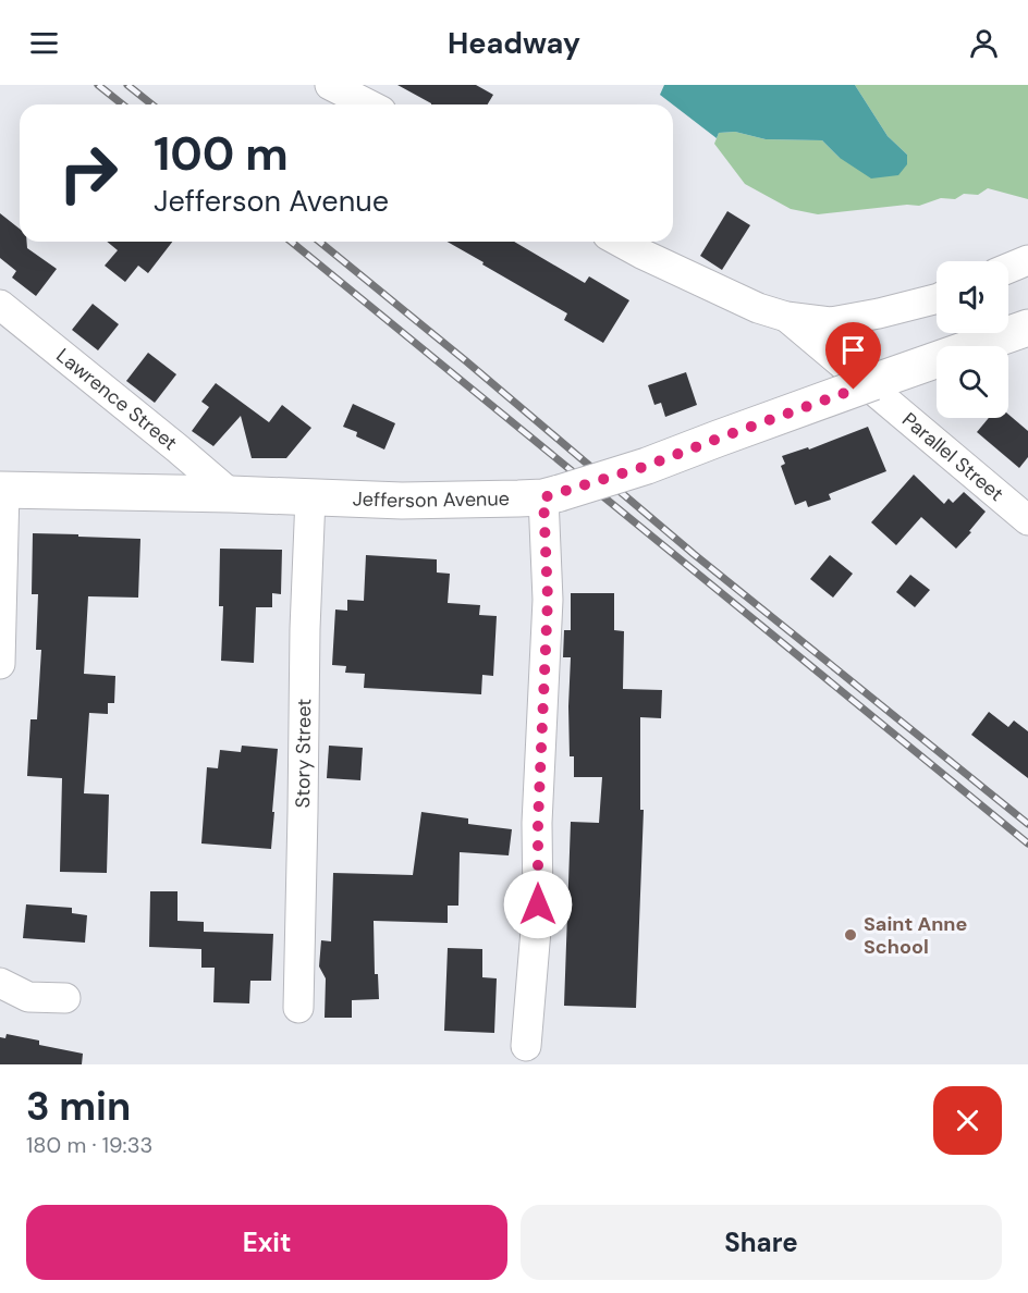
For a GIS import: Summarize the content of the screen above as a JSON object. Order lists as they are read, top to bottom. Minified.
{"streets":{"main road":["Jefferson Avenue"],"street":["Lawrence Street","Parallel Street","Story Street"]},"crossings":[["Lawrence Street","Jefferson Avenue"],["Jefferson Avenue","Story Street"]],"places":["Saint Anne School"],"page":{"header":"Headway","turn":["100 m","Jefferson Avenue"],"heading":["3 min","180 m · 19:33"],"buttons":["Exit","Share"]}}
